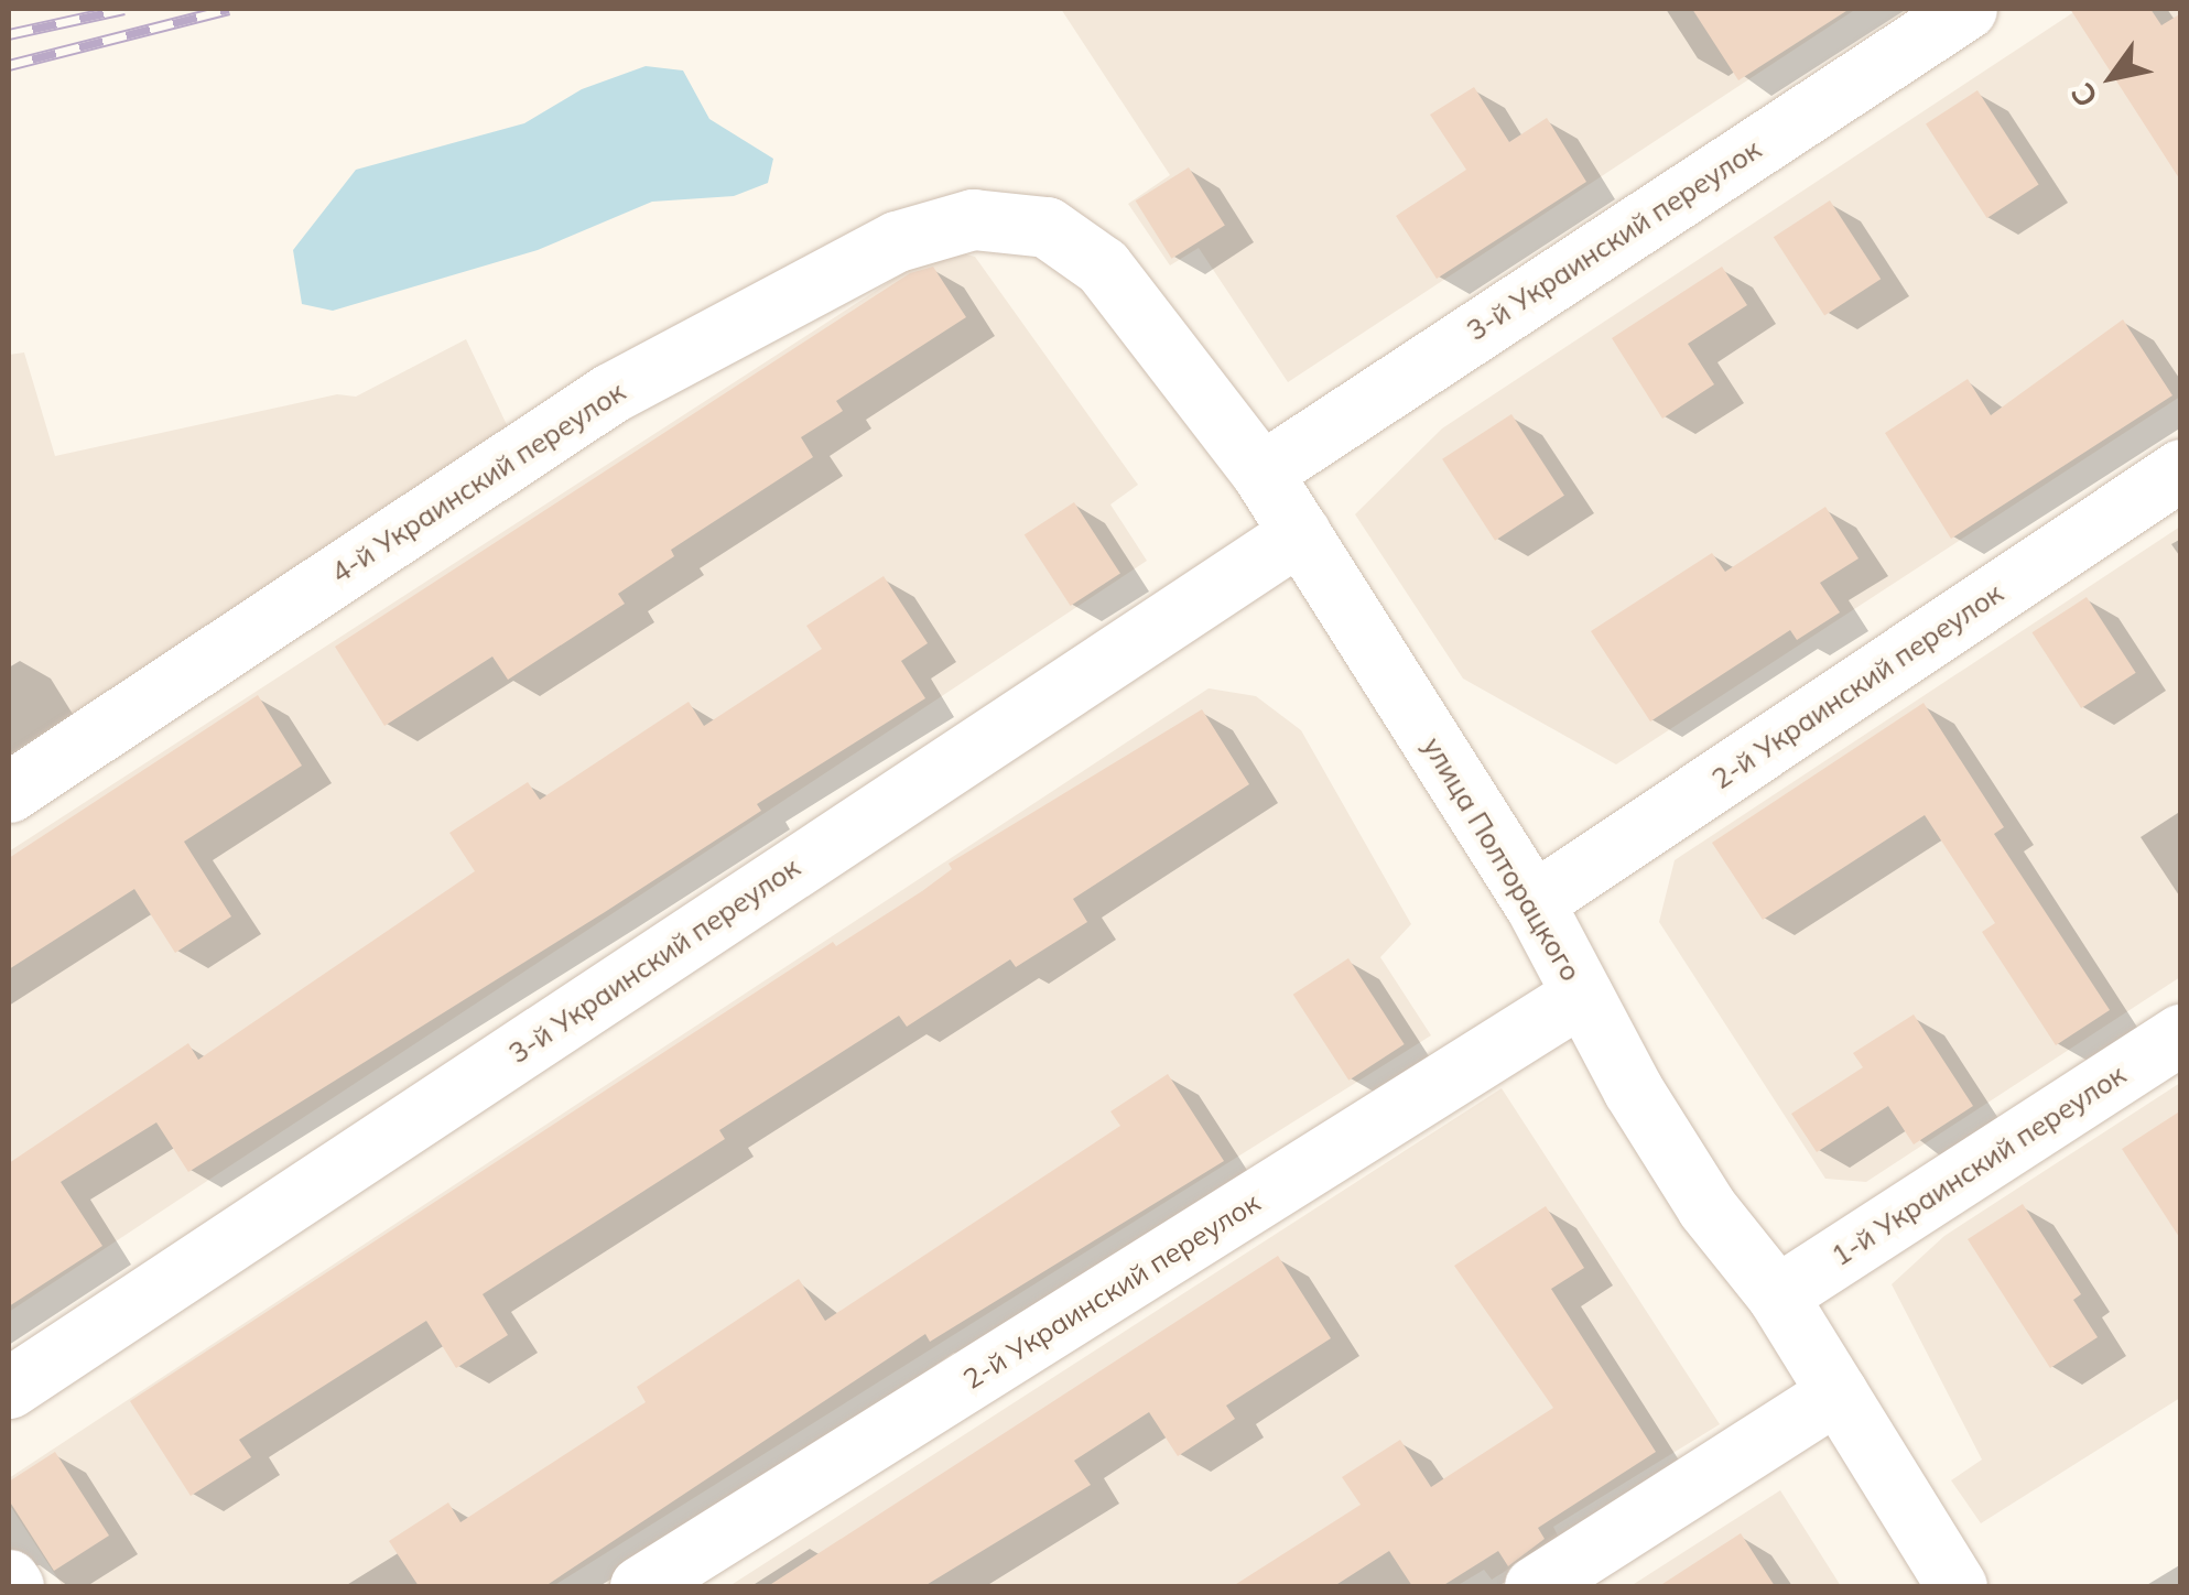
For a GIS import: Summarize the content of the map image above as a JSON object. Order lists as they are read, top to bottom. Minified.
{"streets":{"street":["3-й Украинский переулок","4-й Украинский переулок","2-й Украинский переулок","улица Полторацкого","1-й Украинский переулок"]},"crossings":[["3-й Украинский переулок","улица Полторацкого"],["4-й Украинский переулок","улица Полторацкого"],["2-й Украинский переулок","улица Полторацкого"],["улица Полторацкого","1-й Украинский переулок"]],"north":"bottom left"}
